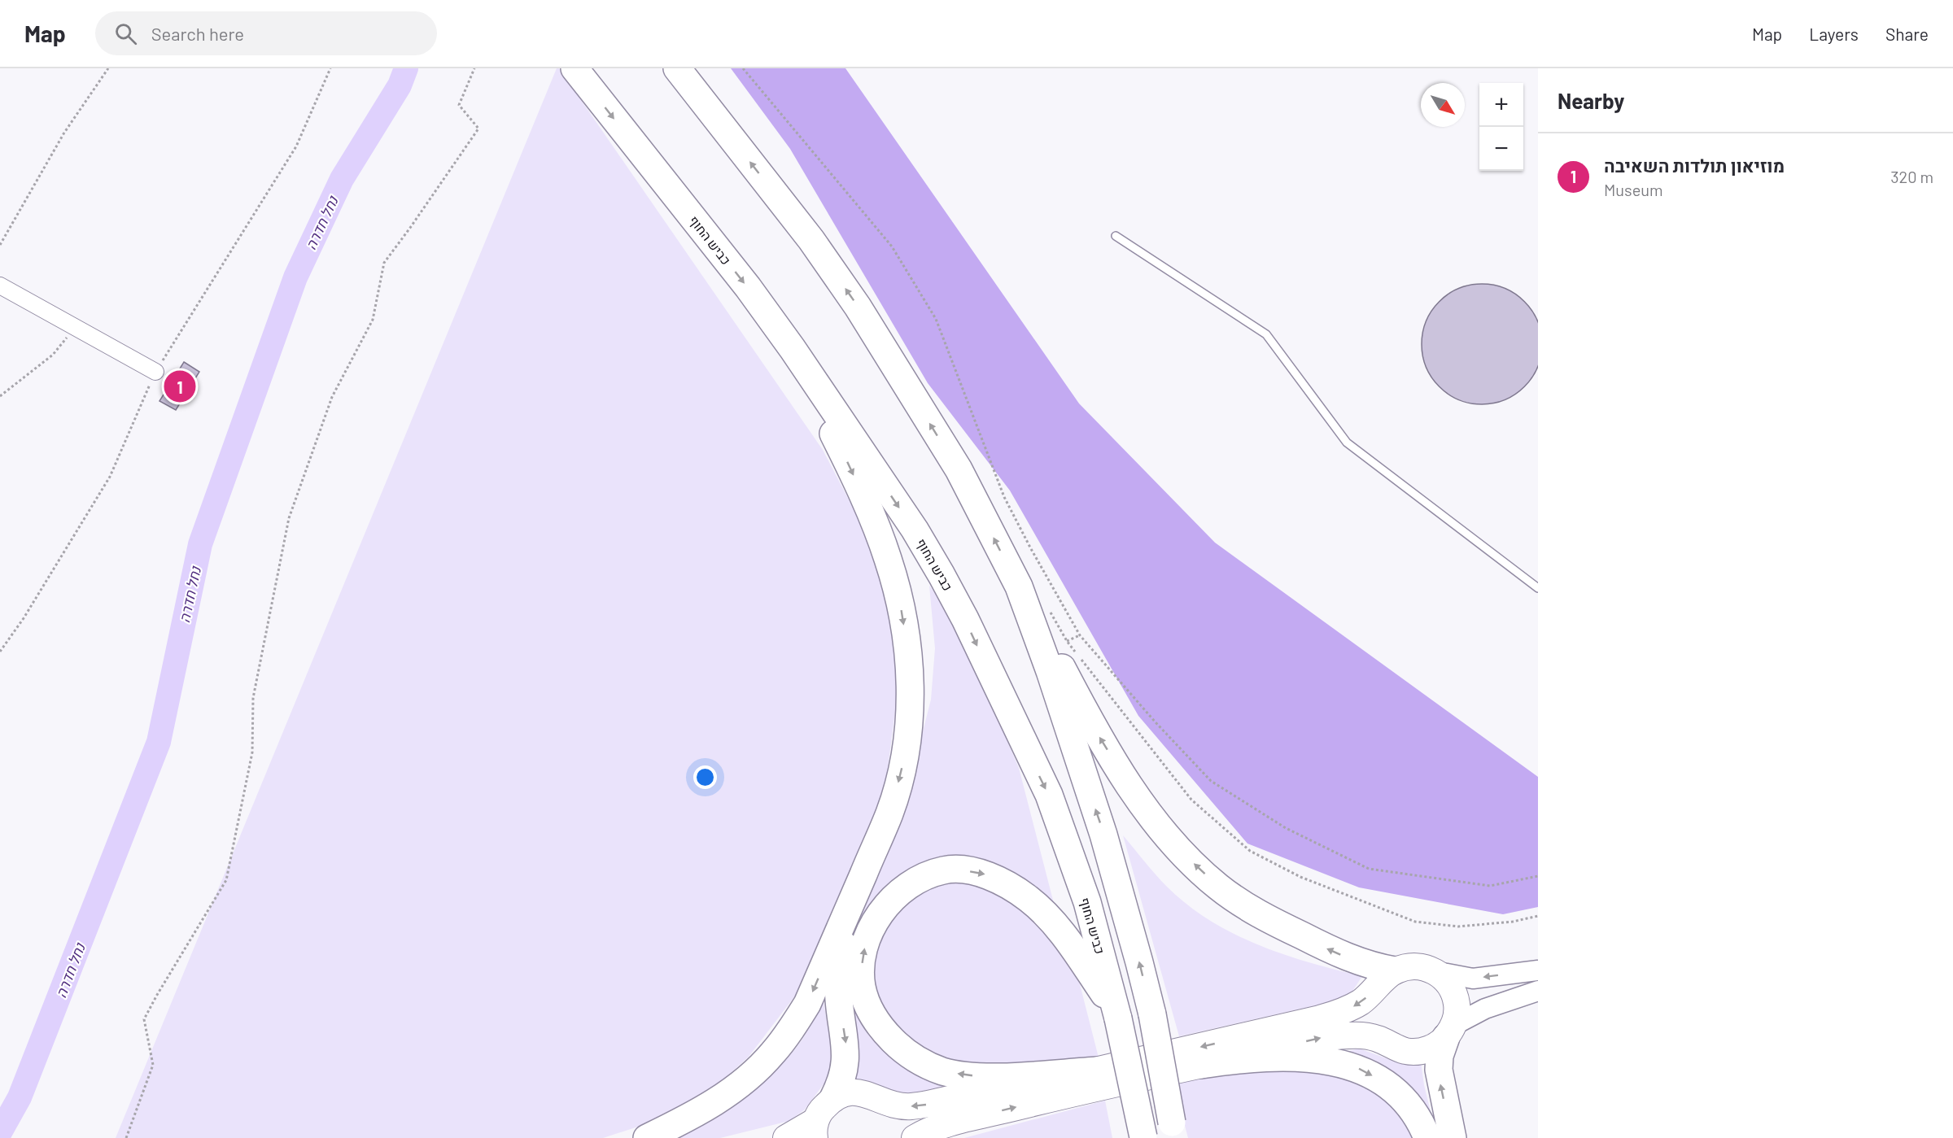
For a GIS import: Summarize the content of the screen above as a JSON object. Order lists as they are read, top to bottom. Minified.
{"streets":{"highway":["כביש החוף"]},"water":["נחל חדרה"],"north":"bottom right","page":{"header":"Map","search":"Search here","nav":["Map","Layers","Share"],"heading":"Nearby","map_buttons":["+","−"],"list":[{"mark":"1","name":"מוזיאון תולדות השאיבה","note":"Museum","value":"320 m"}],"pins":"1"}}
